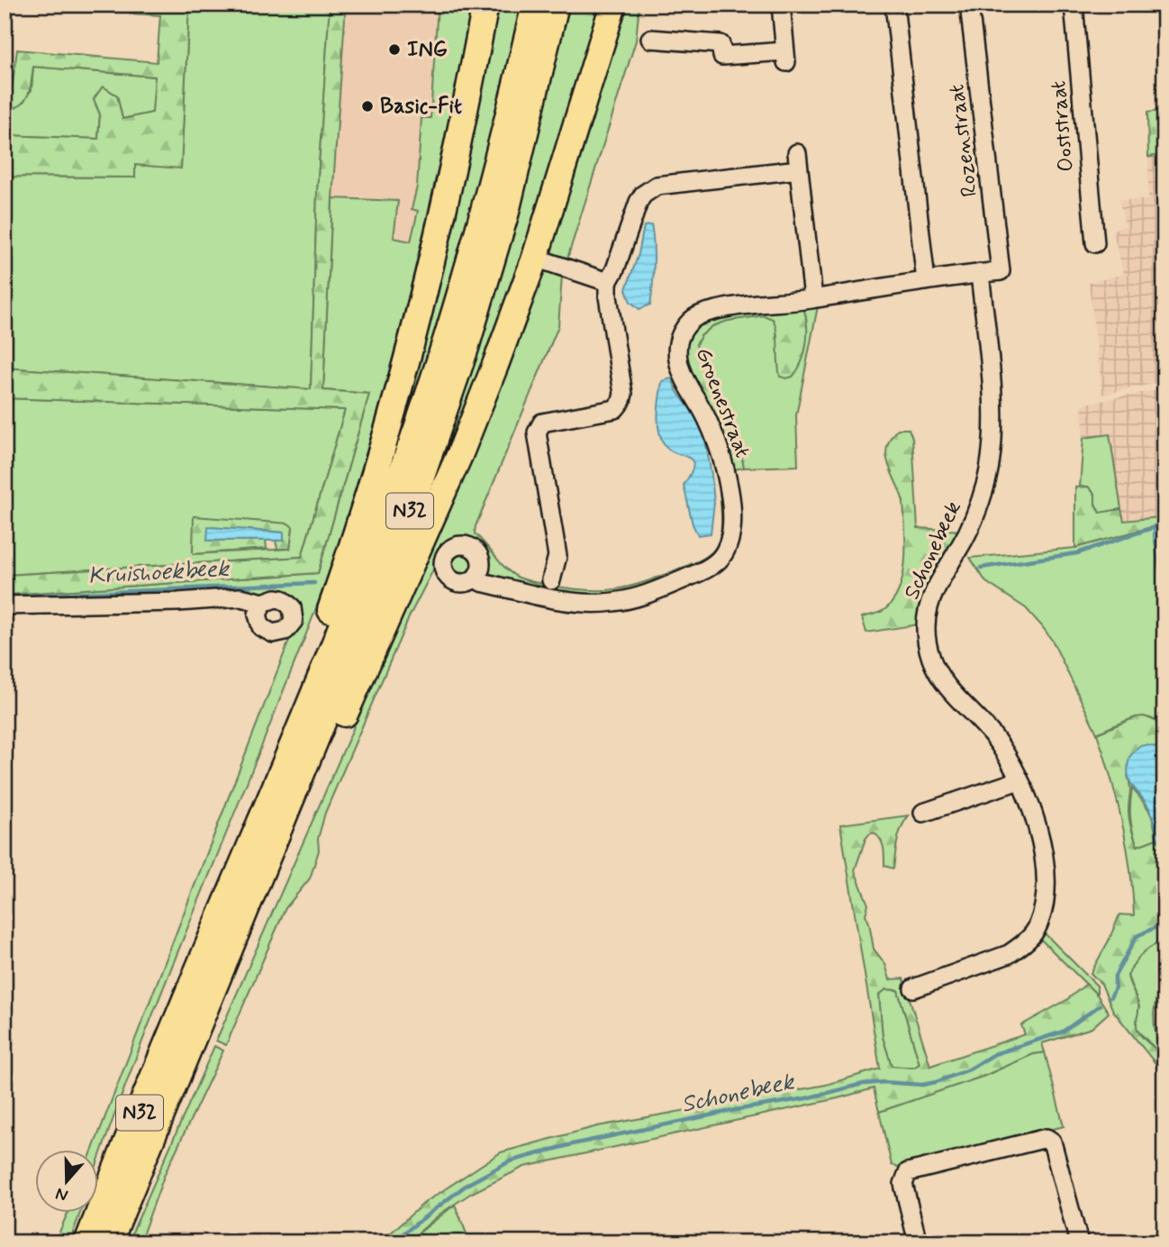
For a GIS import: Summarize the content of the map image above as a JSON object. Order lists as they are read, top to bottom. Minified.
{"streets":{"highway":["N32"],"street":["Ooststraat","Rozenstraat","Groenestraat","Schonebeek"]},"crossings":[["Rozenstraat","Groenestraat"],["Groenestraat","Schonebeek"]],"water":["Kruishoekbeek","Schonebeek"],"places":["ING","Basic-Fit"],"north":"bottom"}
